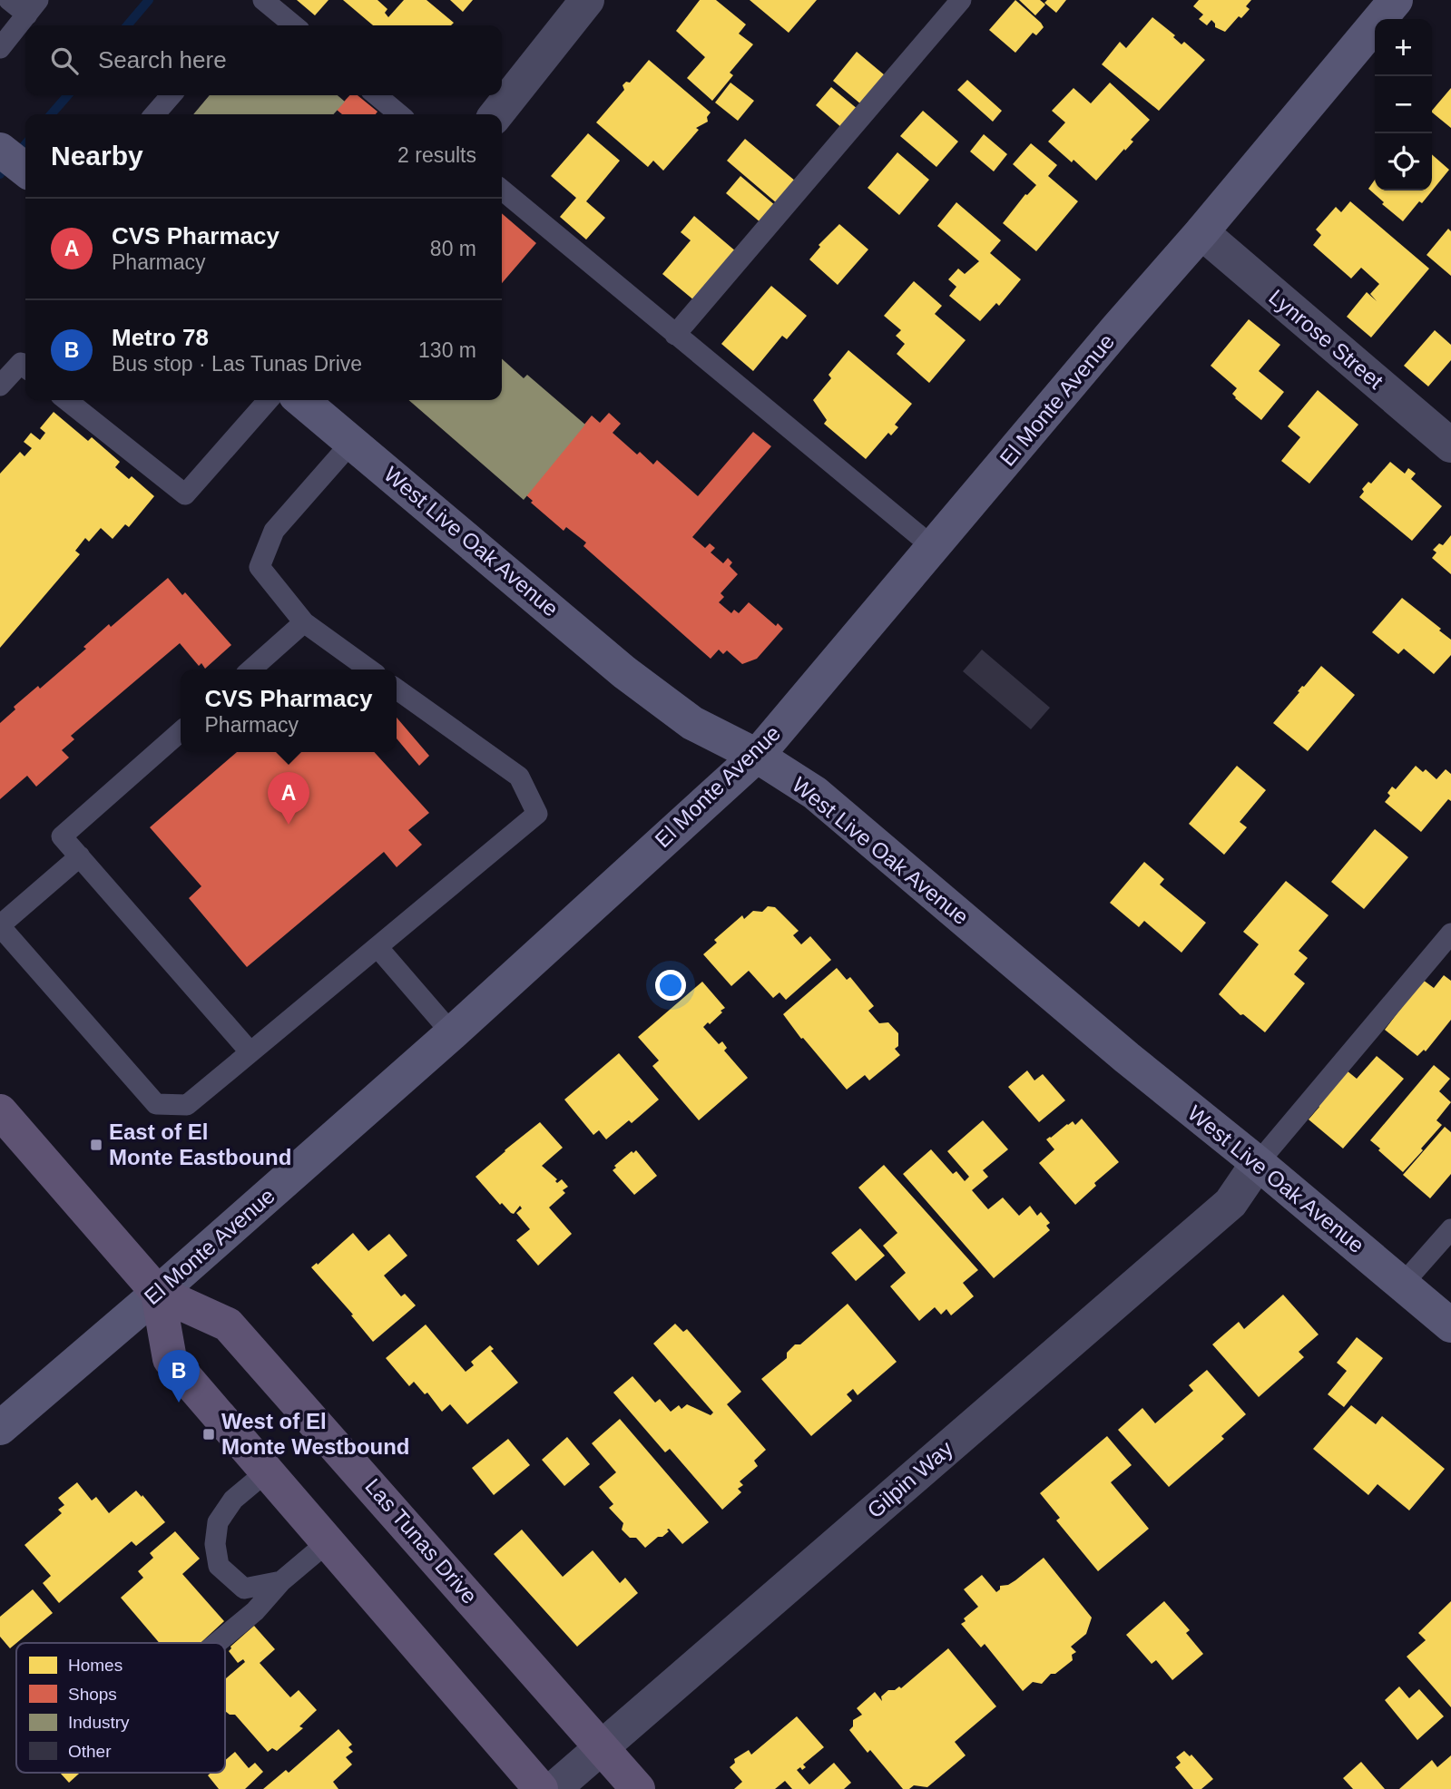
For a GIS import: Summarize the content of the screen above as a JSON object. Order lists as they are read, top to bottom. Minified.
{"streets":{"main road":["Las Tunas Drive"],"street":["Lynrose Street","El Monte Avenue","West Live Oak Avenue","Gilpin Way"]},"crossings":[["Lynrose Street","El Monte Avenue"],["El Monte Avenue","West Live Oak Avenue"],["El Monte Avenue","Las Tunas Drive"],["West Live Oak Avenue","Gilpin Way"],["Gilpin Way","Las Tunas Drive"]],"places":{"transit":["East of El Monte Eastbound","West of El Monte Westbound"]},"legend":["Homes","Shops","Industry","Other"],"page":{"map_buttons":["+","−"],"search":"Search here","heading":["Nearby","2 results"],"list":[{"mark":"A","name":"CVS Pharmacy","note":"Pharmacy","value":"80 m"},{"mark":"B","name":"Metro 78","note":"Bus stop · Las Tunas Drive","value":"130 m"}],"popup":["CVS Pharmacy","Pharmacy"],"pins":["A","B"]}}
